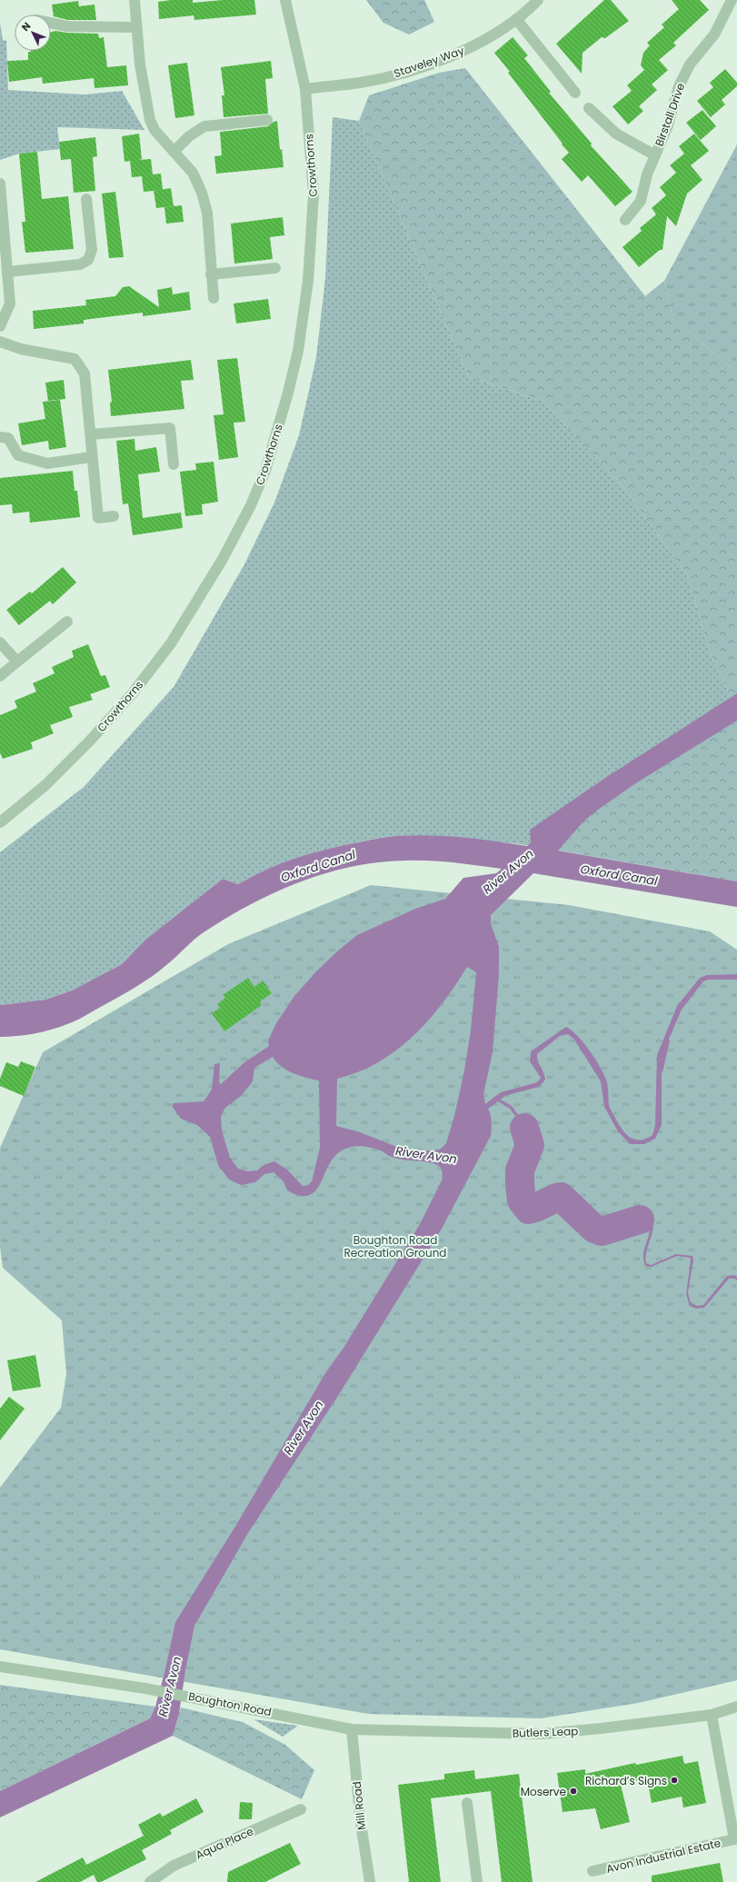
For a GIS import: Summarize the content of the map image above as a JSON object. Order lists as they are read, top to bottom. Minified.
{"streets":{"street":["Staveley Way","Birstall Drive","Crowthorns","Boughton Road","Butlers Leap","Mill Road","Aqua Place","Avon Industrial Estate"]},"crossings":[["Staveley Way","Crowthorns"],["Boughton Road","Butlers Leap"],["Boughton Road","Mill Road"],["Butlers Leap","Mill Road"],["Butlers Leap","Avon Industrial Estate"]],"water":["Oxford Canal","River Avon"],"parks":["Boughton Road Recreation Ground"],"places":["Richard’s Signs","Moserve"],"north":"top left"}
